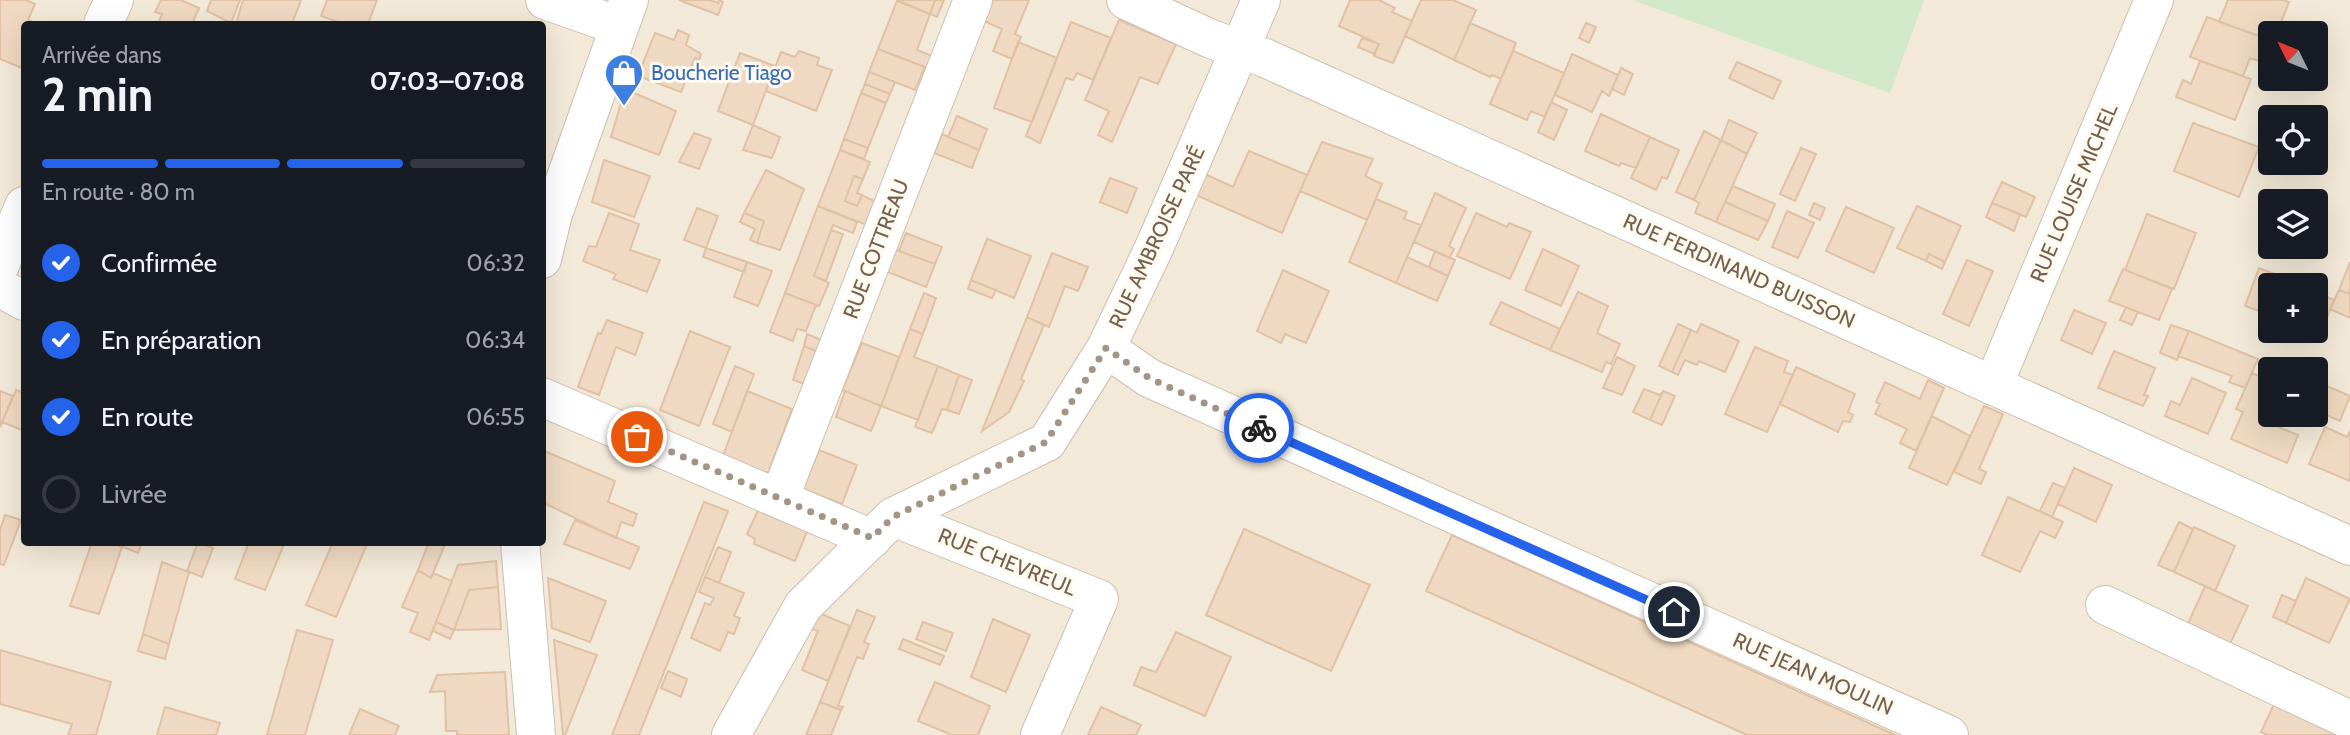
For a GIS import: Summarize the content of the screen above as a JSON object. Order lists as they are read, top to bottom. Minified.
{"streets":{"street":["RUE LOUISE MICHEL","RUE AMBROISE PARÉ","RUE COTTREAU","RUE FERDINAND BUISSON","RUE CHEVREUL","RUE JEAN MOULIN"]},"crossings":[["RUE LOUISE MICHEL","RUE FERDINAND BUISSON"],["RUE AMBROISE PARÉ","RUE FERDINAND BUISSON"],["RUE AMBROISE PARÉ","RUE CHEVREUL"],["RUE AMBROISE PARÉ","RUE JEAN MOULIN"]],"places":{"shop":["Boucherie Tiago"]},"north":"top left","page":{"map_buttons":["+","−"],"heading":["2 min","Arrivée dans","07:03–07:08"],"bar":"En route · 80 m","list":[["Confirmée","06:32"],["En préparation","06:34"],["En route","06:55"],"Livrée"]}}
